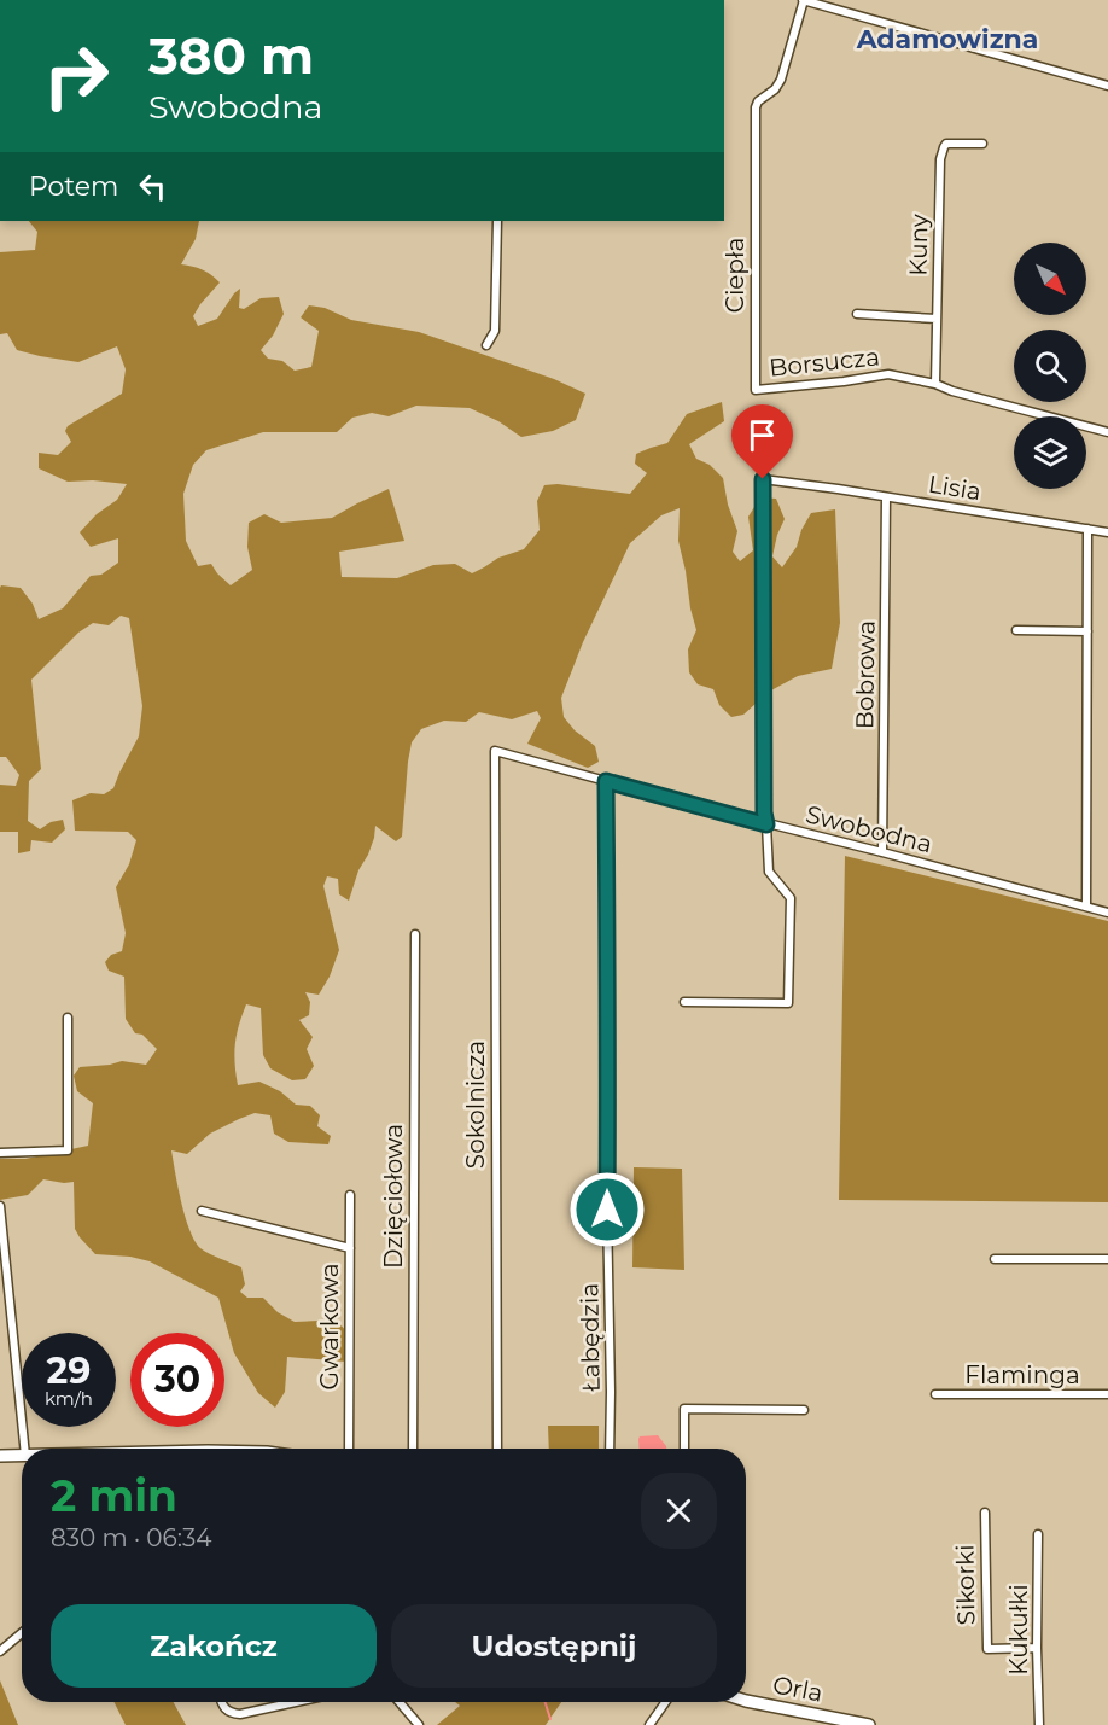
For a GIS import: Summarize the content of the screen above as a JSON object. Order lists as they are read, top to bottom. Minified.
{"streets":{"street":["Kuny","Ciepła","Borsucza","Lisia","Bobrowa","Swobodna","Sokolnicza","Dzięciołowa","Gwarkowa","Łabędzia","Flaminga","Sikorki","Kukułki","Orla"]},"crossings":[["Kuny","Borsucza"],["Ciepła","Borsucza"],["Lisia","Bobrowa"],["Lisia","Swobodna"],["Bobrowa","Swobodna"],["Swobodna","Sokolnicza"],["Swobodna","Łabędzia"],["Sikorki","Kukułki"]],"districts":["Adamowizna"],"north":"bottom right","page":{"turn":["380 m","Swobodna"],"then":"Potem","speed":"29 km/h","limit":"30","heading":["2 min","830 m · 06:34"],"buttons":["Zakończ","Udostępnij"]}}
